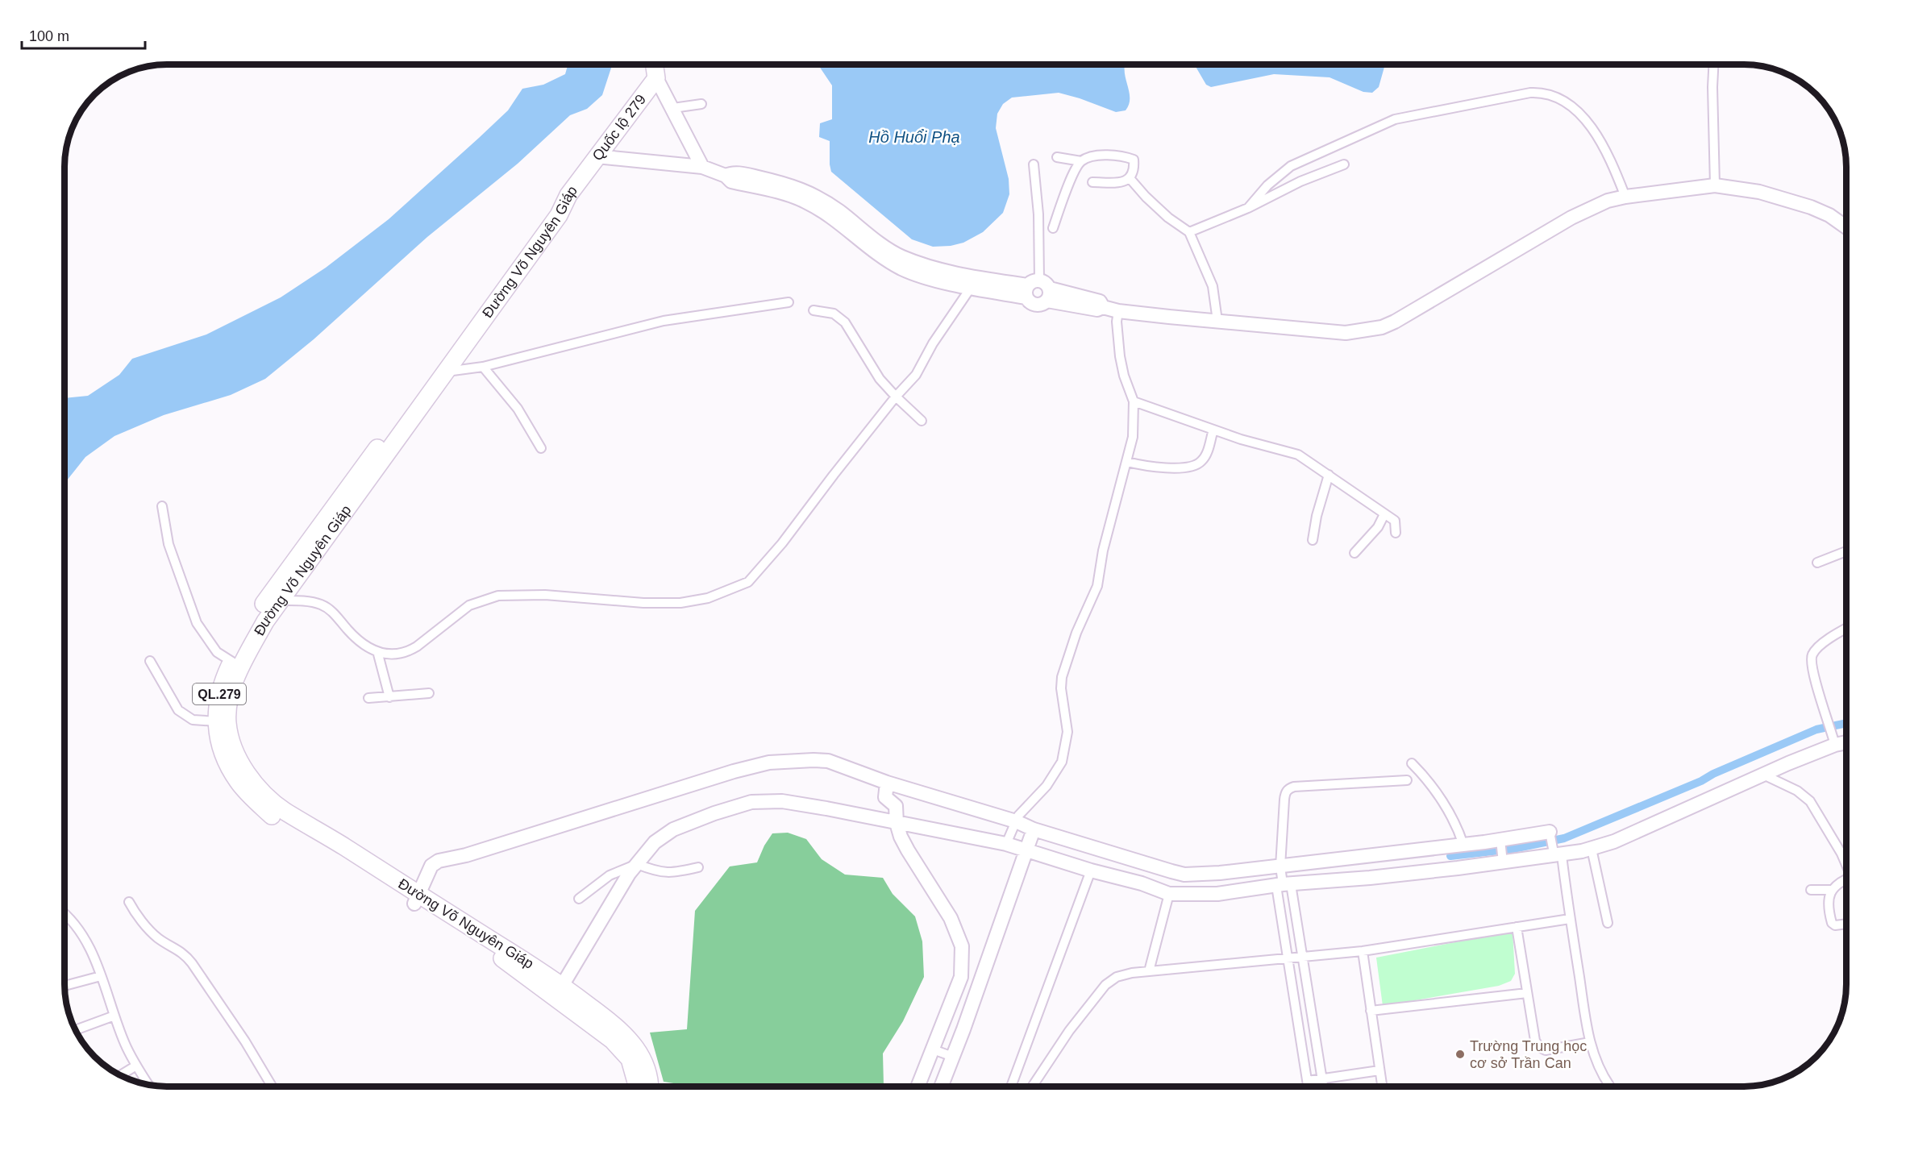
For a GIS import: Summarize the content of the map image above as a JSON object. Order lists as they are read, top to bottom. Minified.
{"streets":{"highway":["Quốc lộ 279","Đường Võ Nguyên Giáp","QL.279"]},"crossings":[["Quốc lộ 279","Đường Võ Nguyên Giáp"]],"water":["Hồ Huổi Phạ"],"places":["Trường Trung học cơ sở Trần Can"],"scale_bar":"100 m"}
